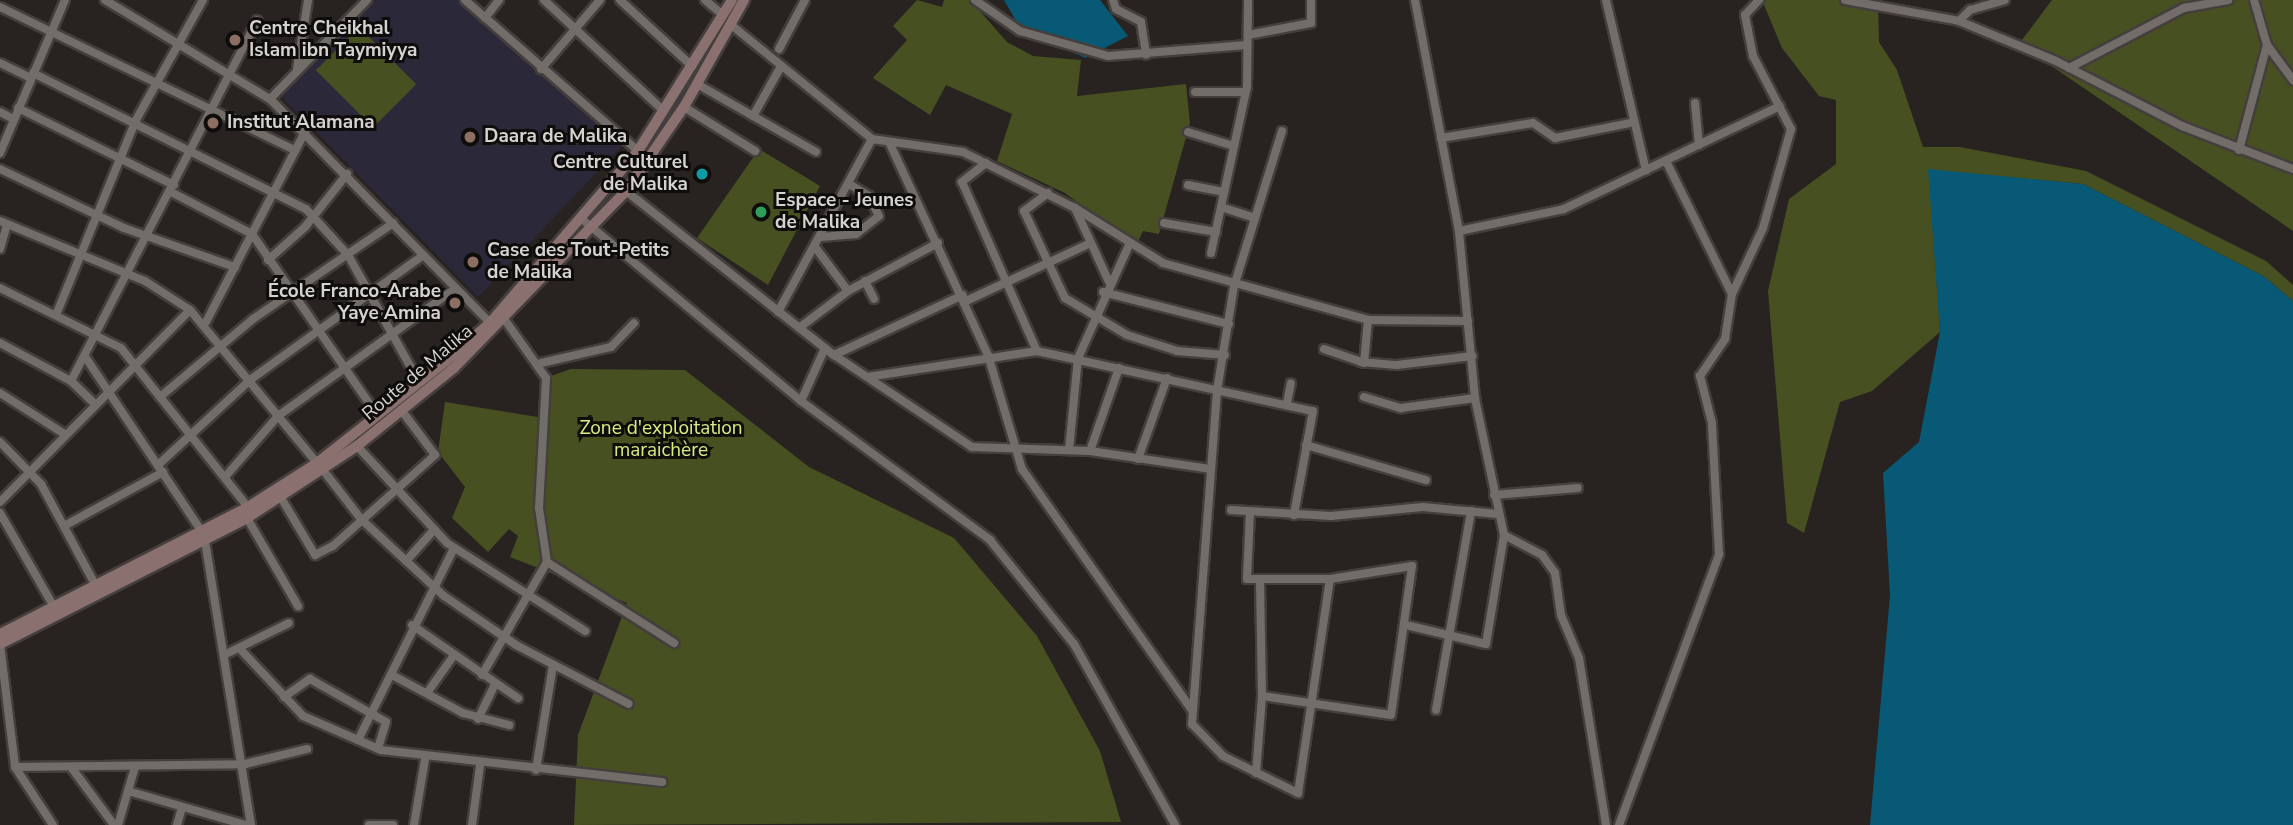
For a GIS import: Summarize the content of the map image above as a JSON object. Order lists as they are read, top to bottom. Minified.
{"streets":{"main road":["Route de Malika"]},"parks":["Zone d'exploitation maraichère"],"places":["Centre Cheikhal Islam ibn Taymiyya","Institut Alamana","Daara de Malika","Centre Culturel de Malika","Espace - Jeunes de Malika","Case des Tout-Petits de Malika","École Franco-Arabe Yaye Amina"]}
